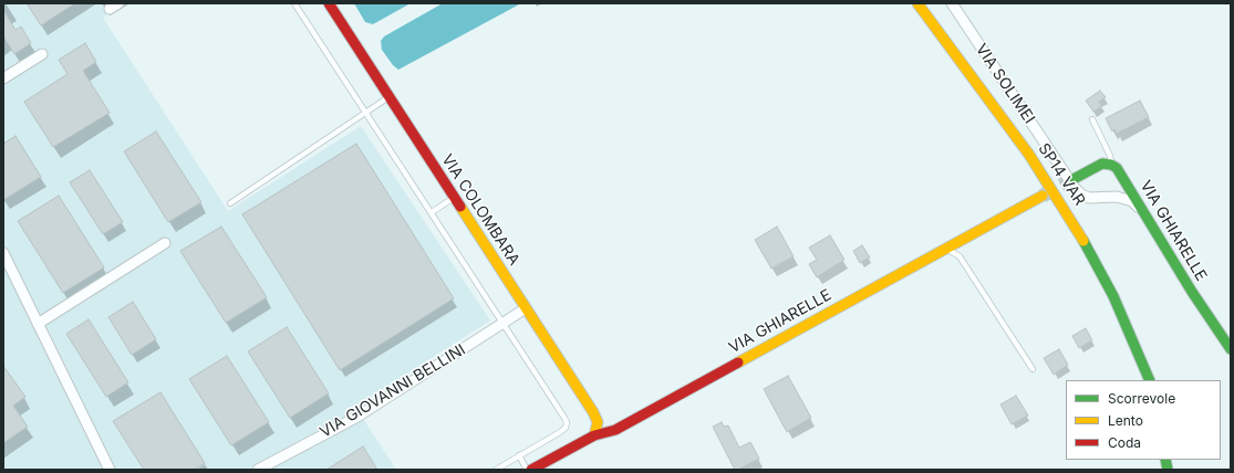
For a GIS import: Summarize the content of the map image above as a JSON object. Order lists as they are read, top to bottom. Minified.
{"streets":{"street":["VIA SOLIMEI","SP14 VAR","VIA COLOMBARA","VIA GHIARELLE","VIA GIOVANNI BELLINI"]},"crossings":[["VIA SOLIMEI","VIA GHIARELLE"],["VIA COLOMBARA","VIA GHIARELLE"],["VIA COLOMBARA","VIA GIOVANNI BELLINI"]],"legend":["Scorrevole","Lento","Coda"]}
